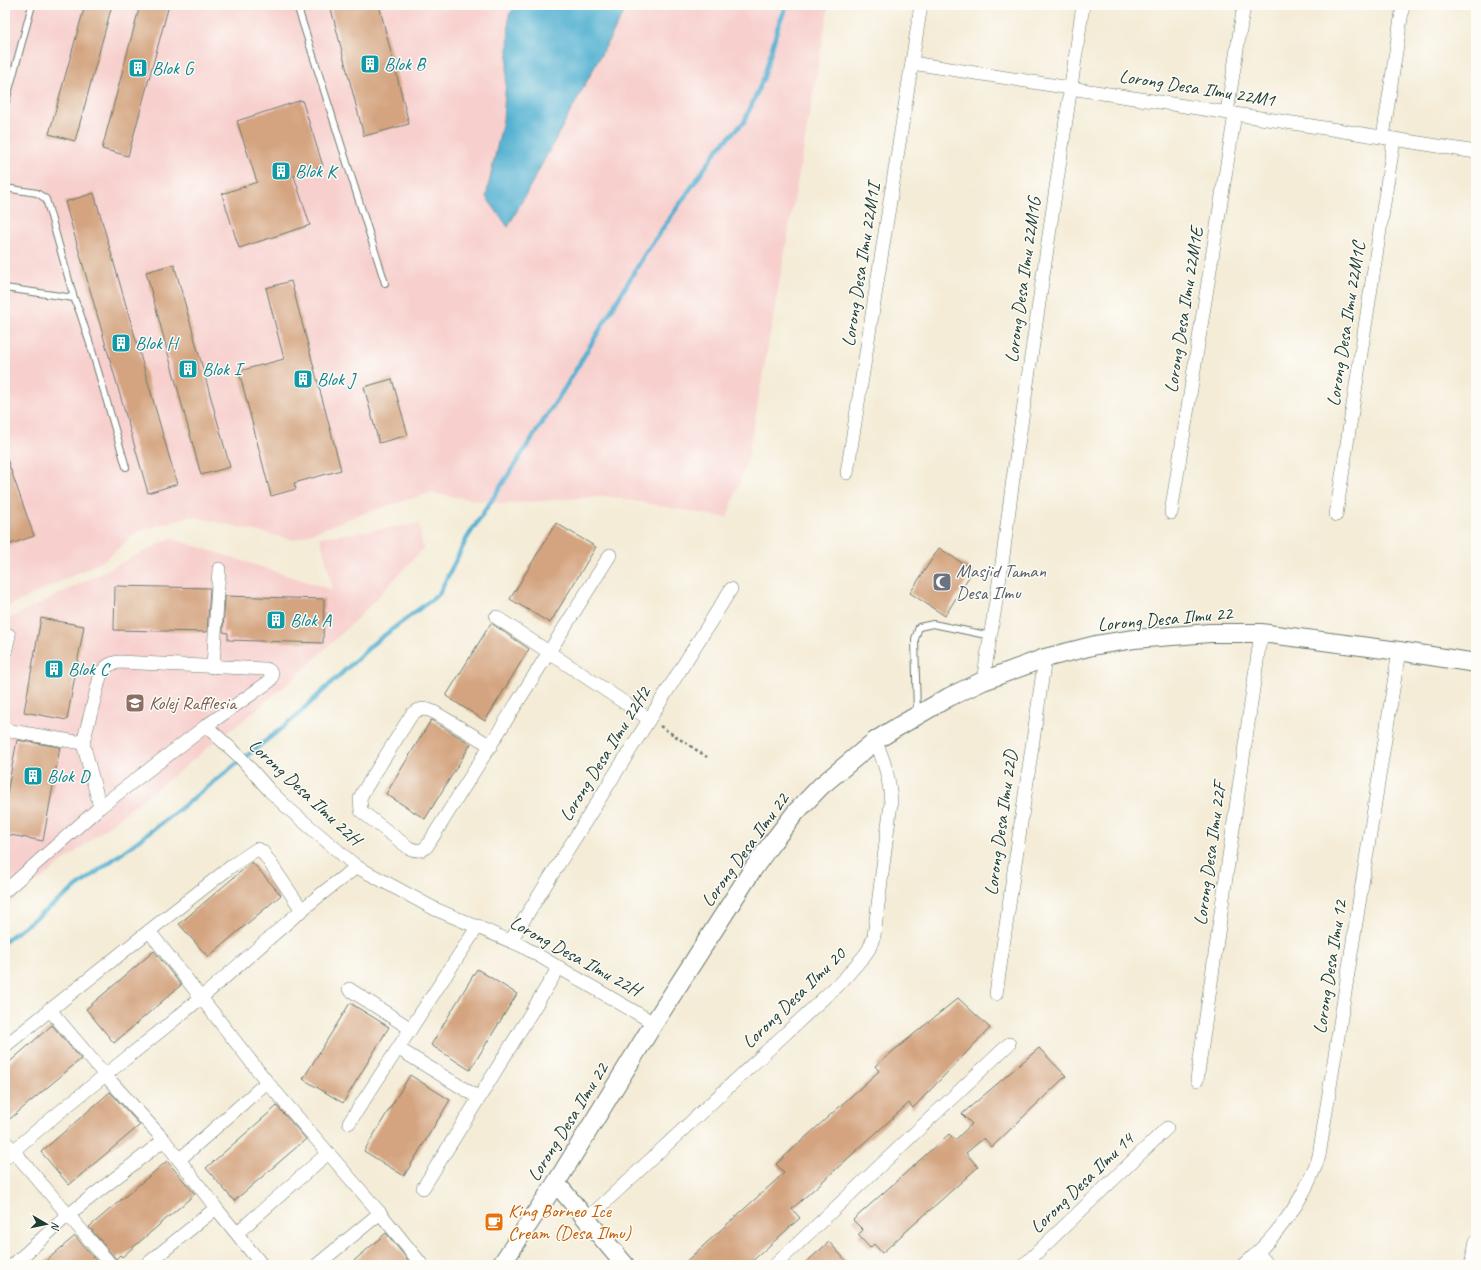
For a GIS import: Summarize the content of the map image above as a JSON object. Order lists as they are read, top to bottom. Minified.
{"streets":{"street":["Lorong Desa Ilmu 22M1","Lorong Desa Ilmu 22M1I","Lorong Desa Ilmu 22M1G","Lorong Desa Ilmu 22M1E","Lorong Desa Ilmu 22M1C","Lorong Desa Ilmu 22","Lorong Desa Ilmu 22H2","Lorong Desa Ilmu 22H","Lorong Desa Ilmu 22D","Lorong Desa Ilmu 22F","Lorong Desa Ilmu 12","Lorong Desa Ilmu 20","Lorong Desa Ilmu 14"]},"crossings":[["Lorong Desa Ilmu 22M1","Lorong Desa Ilmu 22M1I"],["Lorong Desa Ilmu 22M1","Lorong Desa Ilmu 22M1G"],["Lorong Desa Ilmu 22M1","Lorong Desa Ilmu 22M1E"],["Lorong Desa Ilmu 22M1","Lorong Desa Ilmu 22M1C"],["Lorong Desa Ilmu 22M1G","Lorong Desa Ilmu 22"],["Lorong Desa Ilmu 22","Lorong Desa Ilmu 22H"],["Lorong Desa Ilmu 22","Lorong Desa Ilmu 22D"],["Lorong Desa Ilmu 22","Lorong Desa Ilmu 22F"],["Lorong Desa Ilmu 22","Lorong Desa Ilmu 12"],["Lorong Desa Ilmu 22","Lorong Desa Ilmu 20"],["Lorong Desa Ilmu 22H2","Lorong Desa Ilmu 22H"]],"places":{"building":["Blok B","Blok G","Blok K","Blok H","Blok I","Blok J","Blok A","Blok C","Blok D"],"mosque":["Masjid Taman Desa Ilmu"],"school or university":["Kolej Rafflesia"],"cafe":["King Borneo Ice Cream (Desa Ilmu)"]},"north":"right"}
